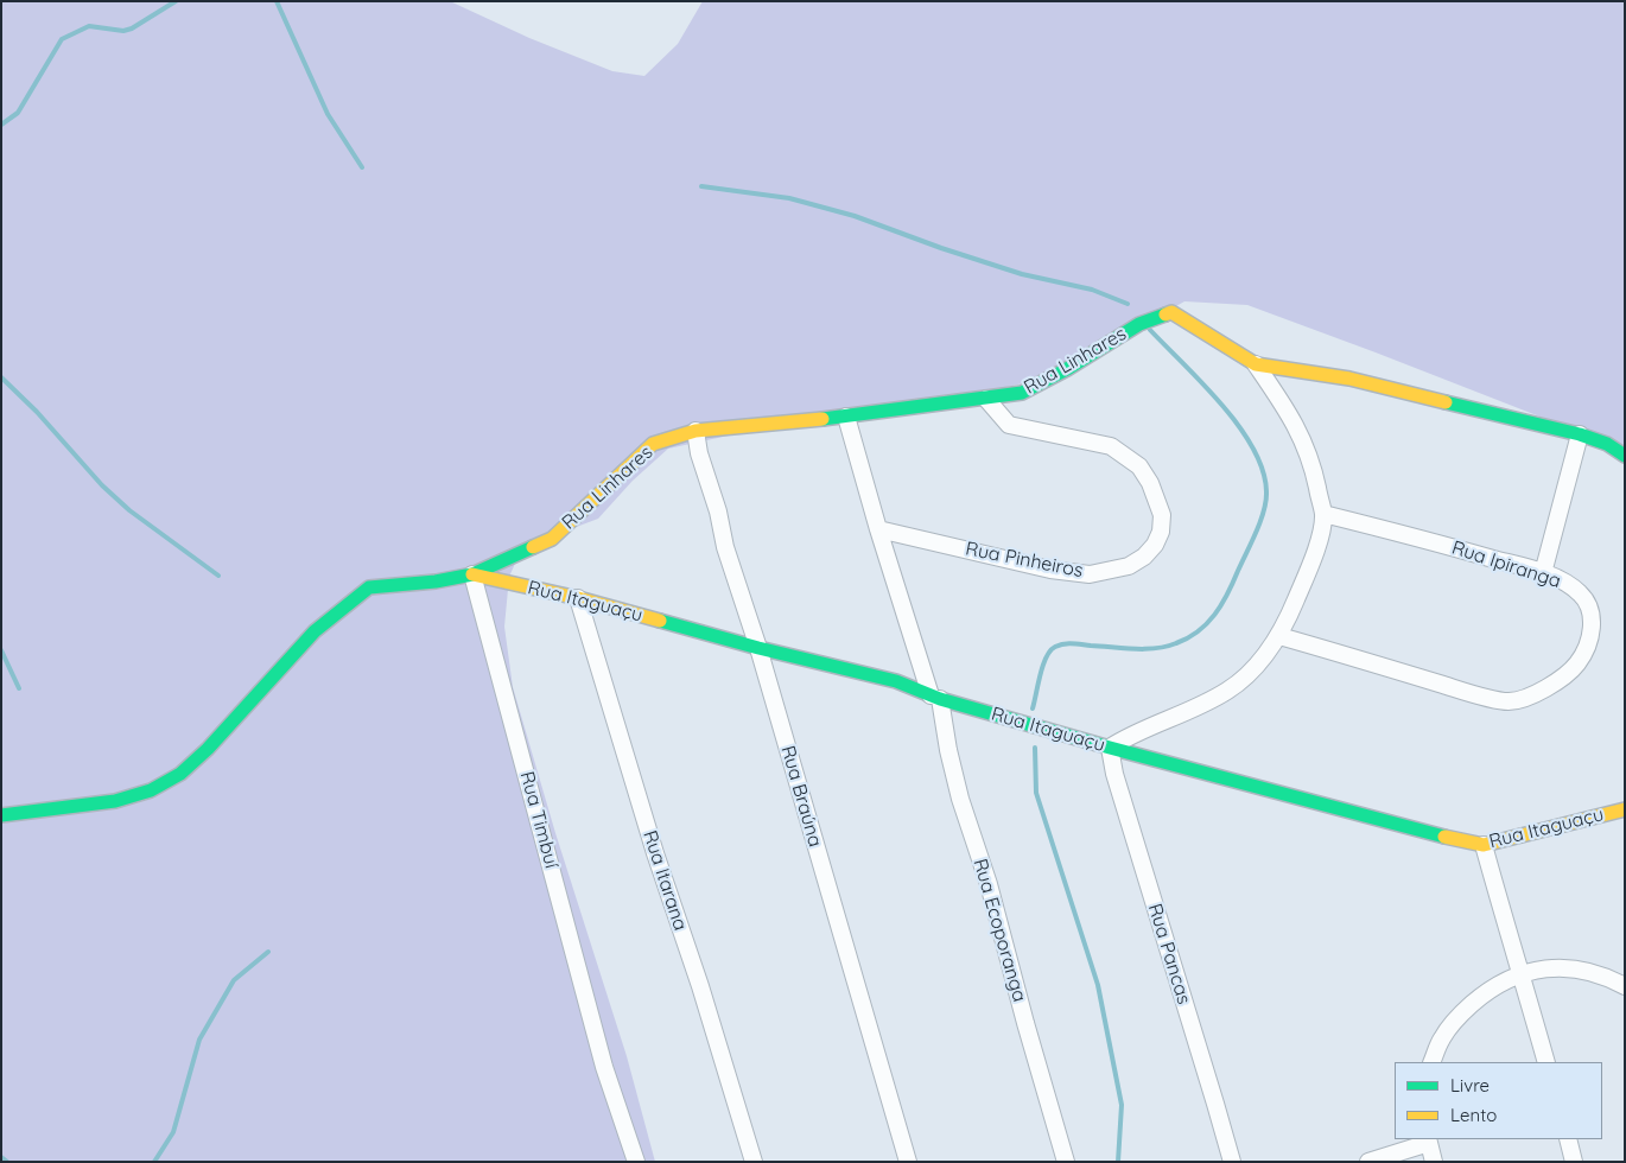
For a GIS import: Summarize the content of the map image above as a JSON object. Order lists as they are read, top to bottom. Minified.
{"streets":{"street":["Rua Linhares","Rua Pinheiros","Rua Ipiranga","Rua Itaguaçu","Rua Braúna","Rua Timbuí","Rua Itarana","Rua Ecoporanga","Rua Pancas"]},"crossings":[["Rua Linhares","Rua Pinheiros"],["Rua Linhares","Rua Itaguaçu"],["Rua Linhares","Rua Braúna"],["Rua Linhares","Rua Timbuí"],["Rua Linhares","Rua Ecoporanga"],["Rua Pinheiros","Rua Ecoporanga"],["Rua Itaguaçu","Rua Braúna"],["Rua Itaguaçu","Rua Timbuí"],["Rua Itaguaçu","Rua Itarana"],["Rua Itaguaçu","Rua Ecoporanga"],["Rua Itaguaçu","Rua Pancas"]],"legend":["Livre","Lento"]}
